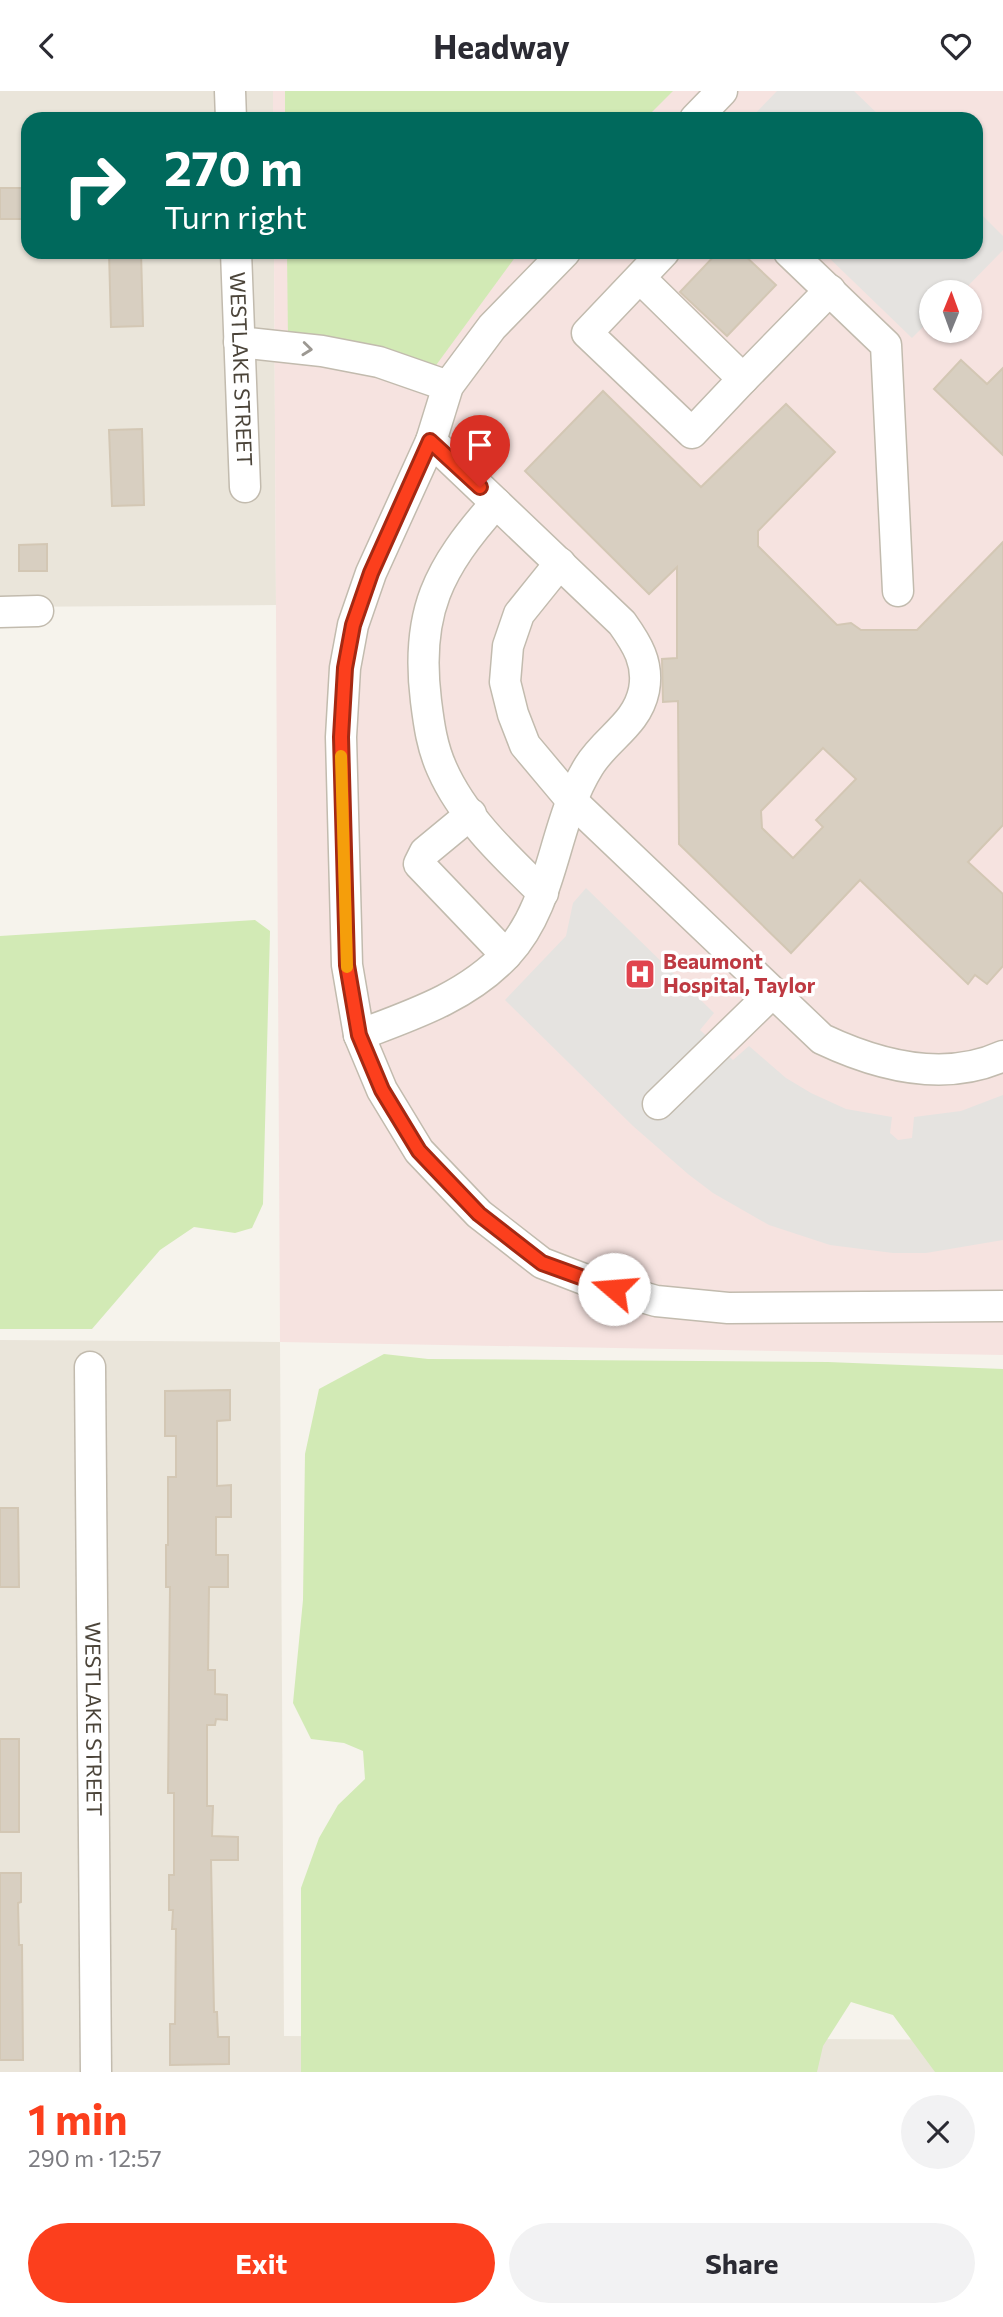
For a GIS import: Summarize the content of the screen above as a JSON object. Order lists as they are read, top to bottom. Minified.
{"streets":{"street":["WESTLAKE STREET"]},"places":{"hospital":["Beaumont Hospital, Taylor"]},"north":"top","page":{"header":"Headway","turn":["270 m","Turn right"],"heading":["1 min","290 m · 12:57"],"buttons":["Exit","Share"]}}
